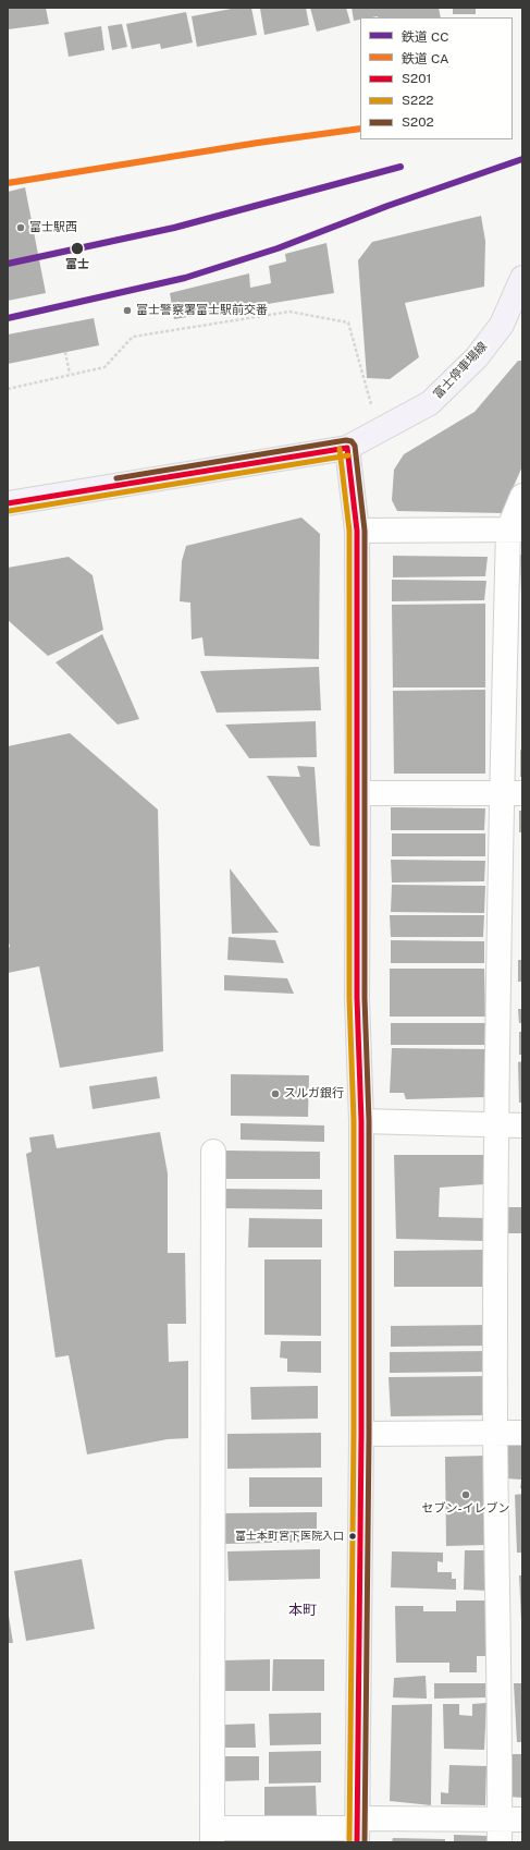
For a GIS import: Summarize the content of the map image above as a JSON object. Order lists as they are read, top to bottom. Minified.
{"streets":{"main road":["富士停車場線"]},"districts":["本町"],"places":["富士駅西","富士","富士警察署富士駅前交番","スルガ銀行","セブン-イレブン","富士本町宮下医院入口"],"lines":["rail line CA","rail line CC","transit line S202","transit line S201","transit line S222"],"legend":["鉄道 CC","鉄道 CA","S201","S222","S202"]}
